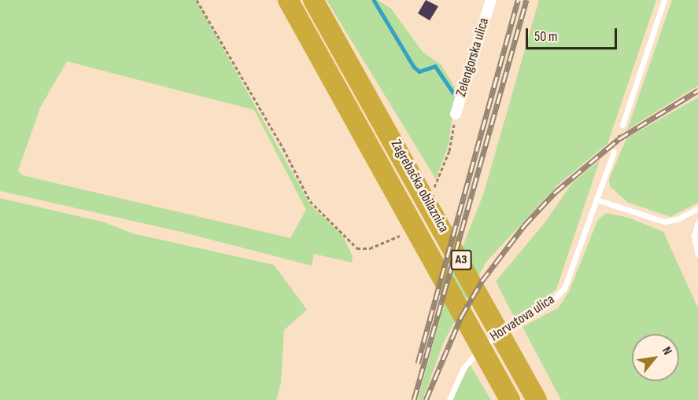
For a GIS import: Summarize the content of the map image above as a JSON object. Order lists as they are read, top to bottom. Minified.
{"streets":{"highway":["Zagrebačka obilaznica","A3"],"street":["Zelengorska ulica"],"lane":["Horvatova ulica"]},"scale_bar":"50 m","north":"top right"}
